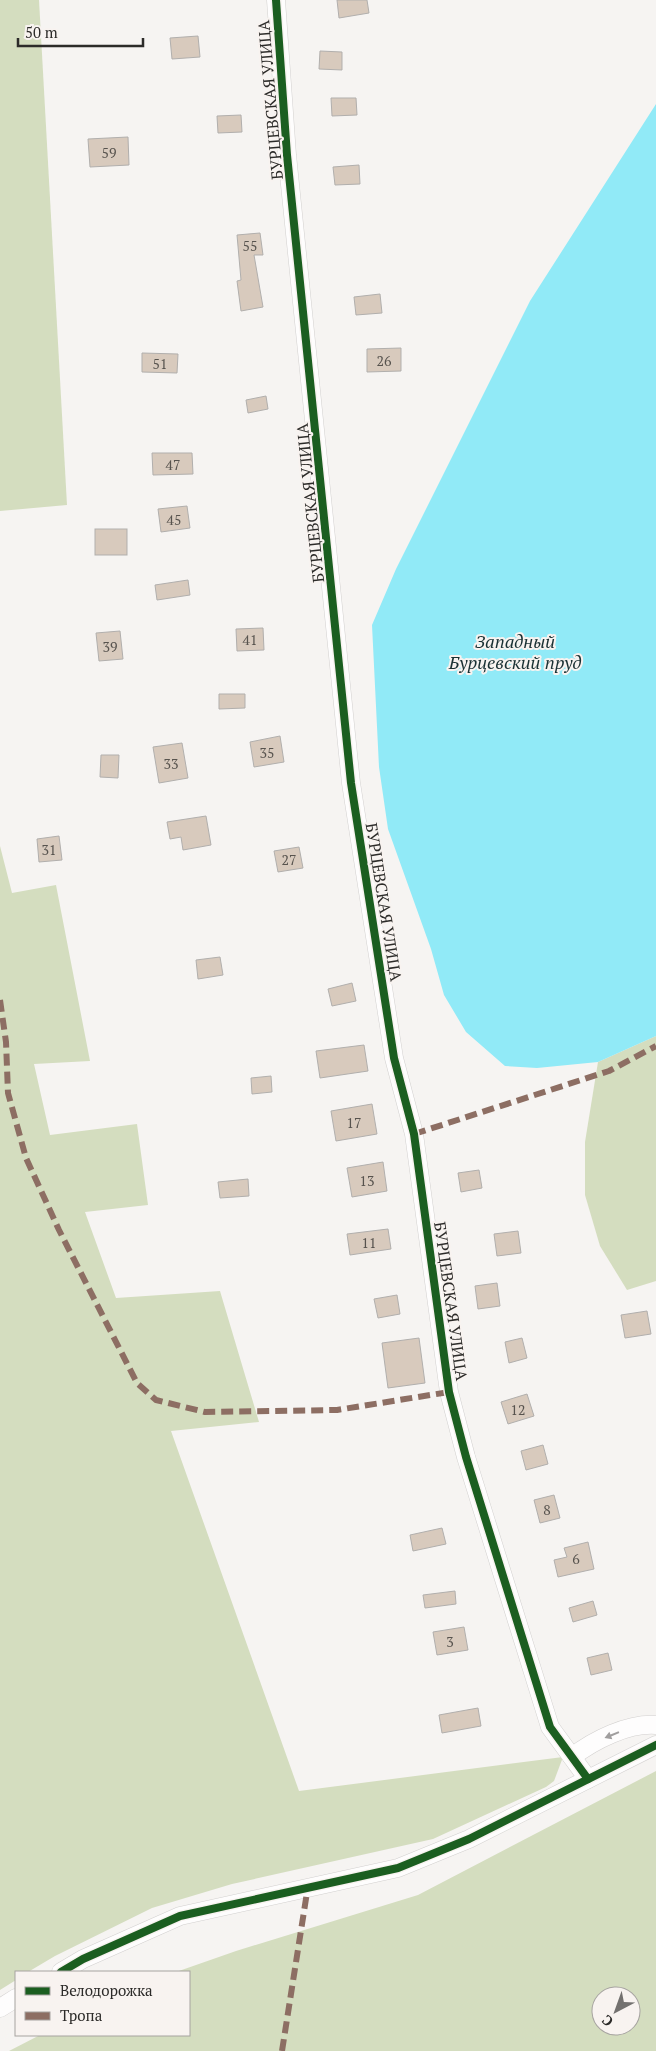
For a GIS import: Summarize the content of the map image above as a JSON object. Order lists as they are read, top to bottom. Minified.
{"streets":{"street":["БУРЦЕВСКАЯ УЛИЦА"]},"water":["Западный Бурцевский пруд"],"house_numbers":["59","55","26","51","47","45","41","39","35","33","31","27","17","13","11","12","8","6","3"],"legend":["Велодорожка","Тропа"],"scale_bar":"50 m","north":"bottom left"}
